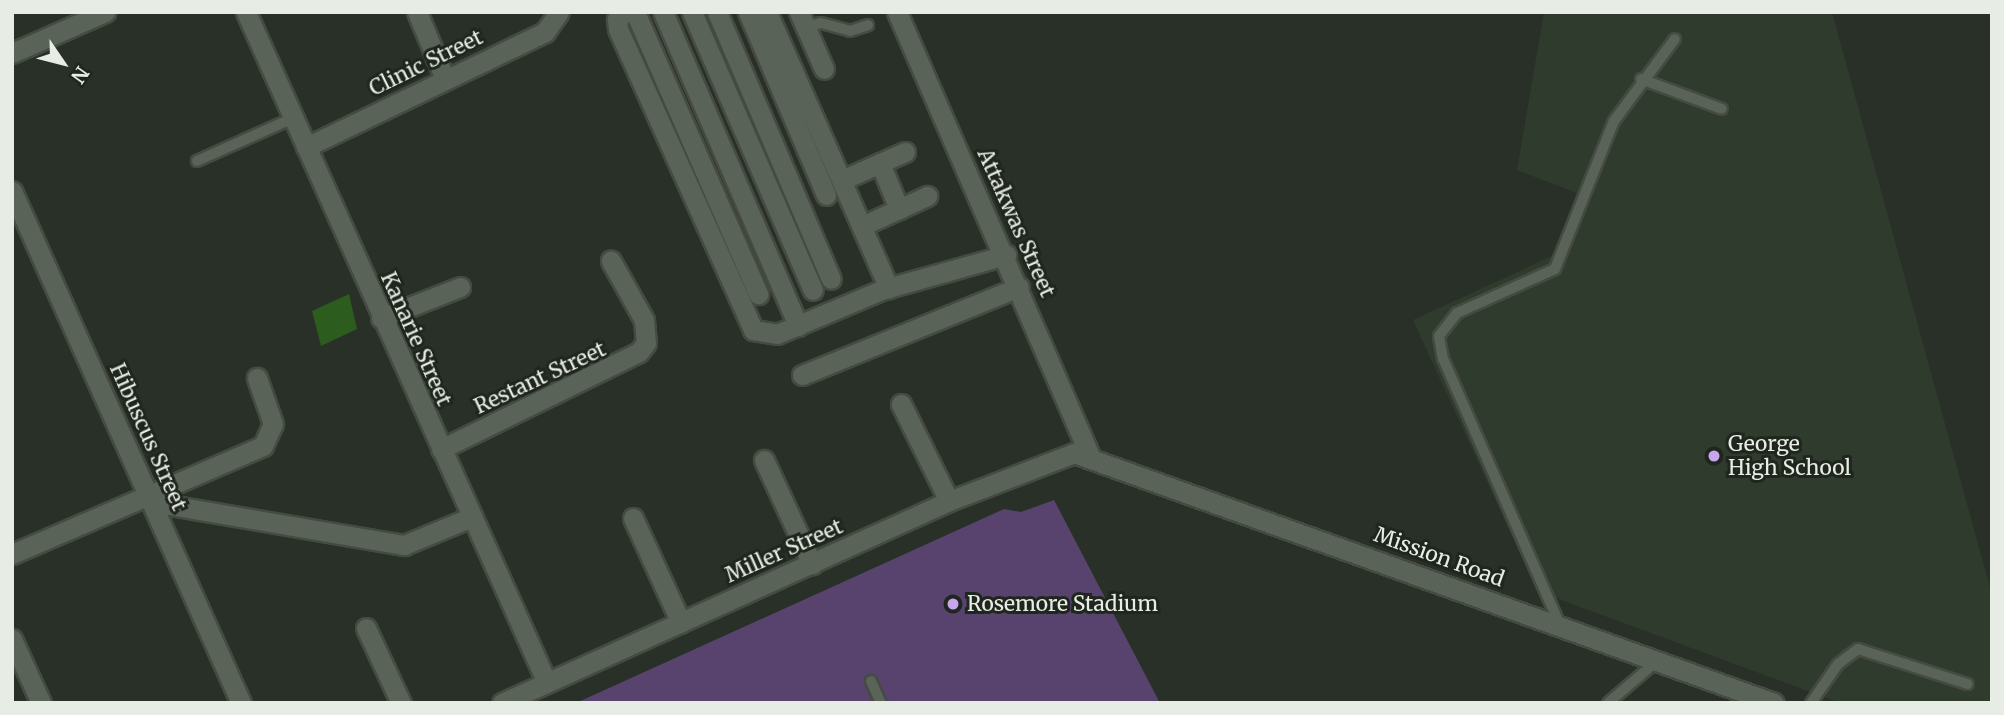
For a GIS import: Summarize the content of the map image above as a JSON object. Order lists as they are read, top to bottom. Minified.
{"streets":{"street":["Clinic Street","Attakwas Street","Kanarie Street","Restant Street","Hibuscus Street","Miller Street","Mission Road"]},"crossings":[["Clinic Street","Kanarie Street"],["Attakwas Street","Miller Street"],["Attakwas Street","Mission Road"],["Kanarie Street","Restant Street"],["Kanarie Street","Miller Street"],["Miller Street","Mission Road"]],"places":["George High School","Rosemore Stadium"],"north":"bottom right"}
